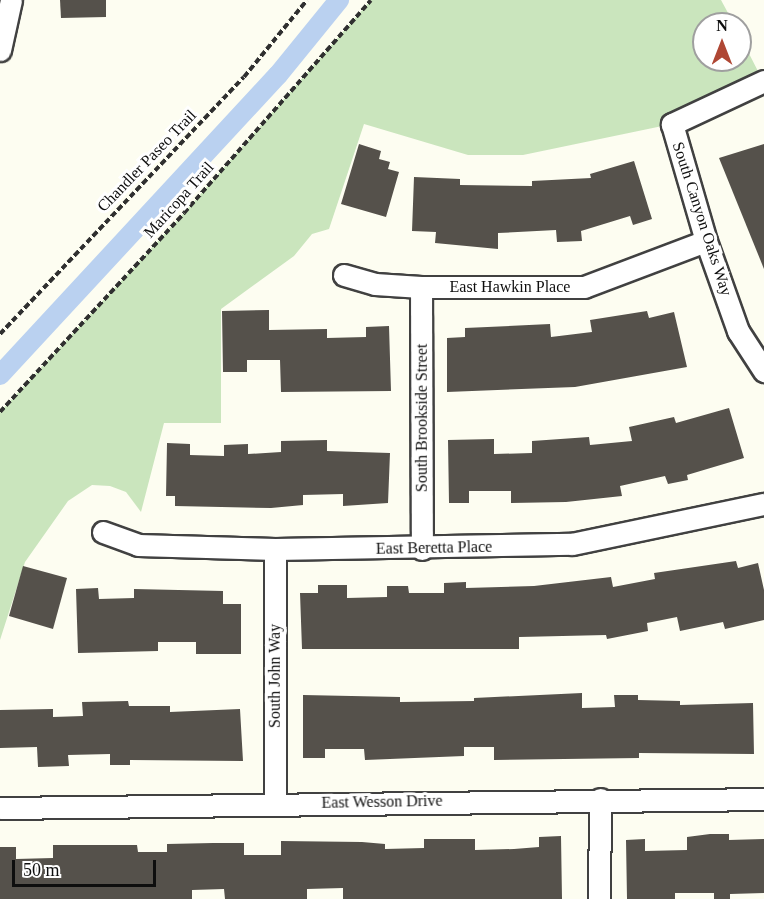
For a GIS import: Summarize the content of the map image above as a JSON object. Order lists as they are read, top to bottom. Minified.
{"streets":{"street":["South Canyon Oaks Way","East Hawkin Place","South Brookside Street","East Beretta Place","South John Way","East Wesson Drive"],"path":["Chandler Paseo Trail","Maricopa Trail"]},"crossings":[["South Canyon Oaks Way","East Hawkin Place"],["East Hawkin Place","South Brookside Street"],["South Brookside Street","East Beretta Place"],["East Beretta Place","South John Way"],["South John Way","East Wesson Drive"]],"scale_bar":"50 m","north":"top"}
